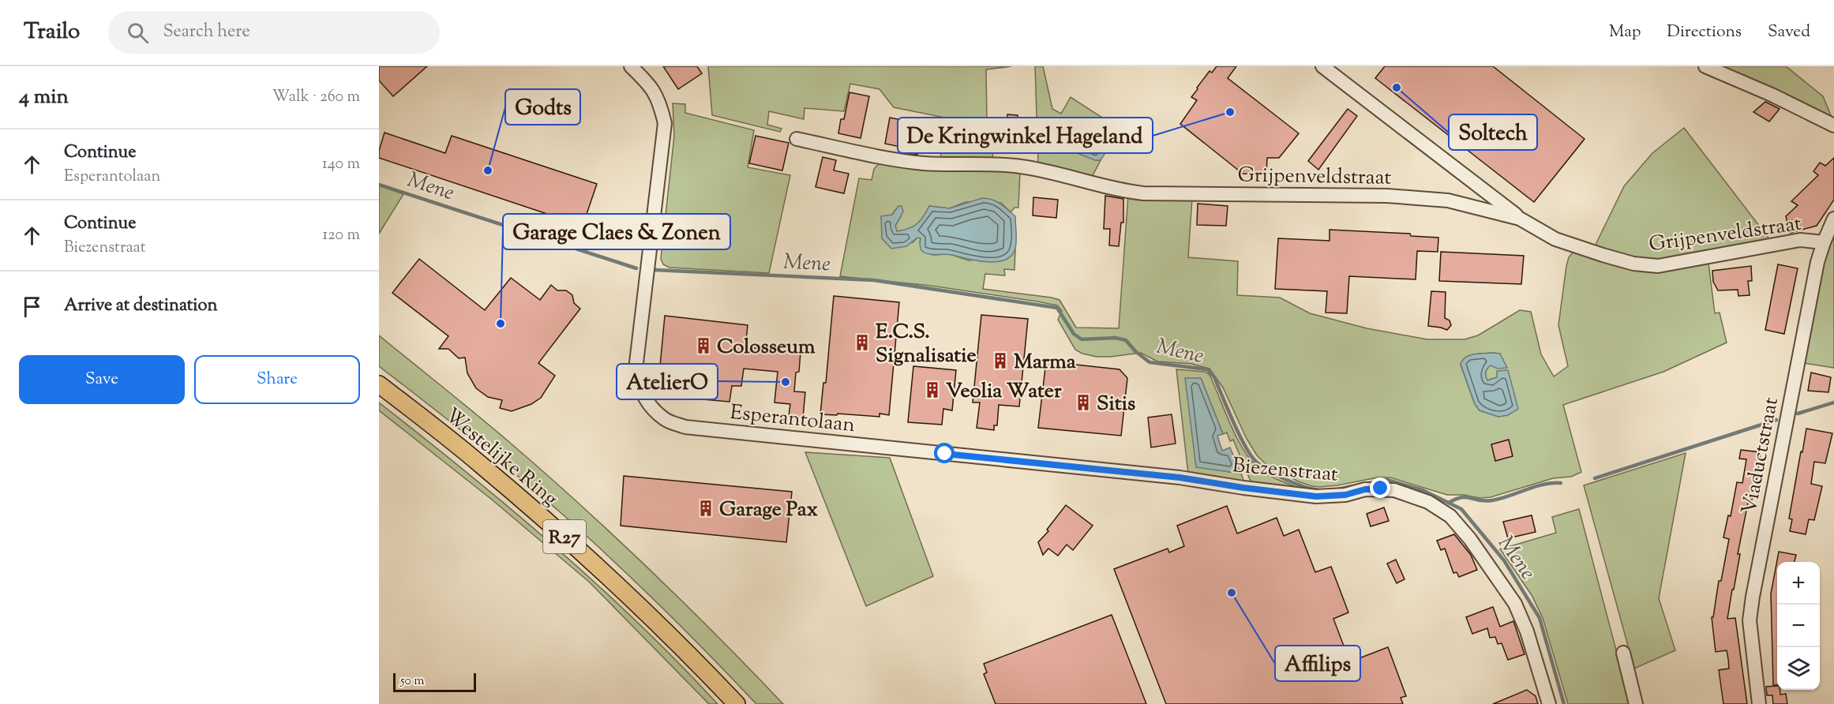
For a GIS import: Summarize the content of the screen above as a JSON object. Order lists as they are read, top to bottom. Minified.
{"streets":{"main road":["Westelijke Ring","R27"],"street":["Grijpenveldstraat","Esperantolaan","Viaductstraat","Biezenstraat"]},"crossings":[["Grijpenveldstraat","Viaductstraat"],["Esperantolaan","Biezenstraat"]],"water":["Mene"],"places":{"other":["Soltech","De Kringwinkel Hageland","Godts","Garage Claes & Zonen","AtelierO","Affilips"],"building":["E.C.S. Signalisatie","Colosseum","Marma","Veolia Water","Sitis","Garage Pax"]},"scale_bar":"50 m","page":{"header":"Trailo","search":"Search here","nav":["Map","Directions","Saved"],"heading":["4 min","Walk · 260 m"],"list":[["Continue","Esperantolaan","140 m"],["Continue","Biezenstraat","120 m"],"Arrive at destination"],"buttons":["Save","Share"],"map_buttons":["+","−"],"scale":"50 m"}}
